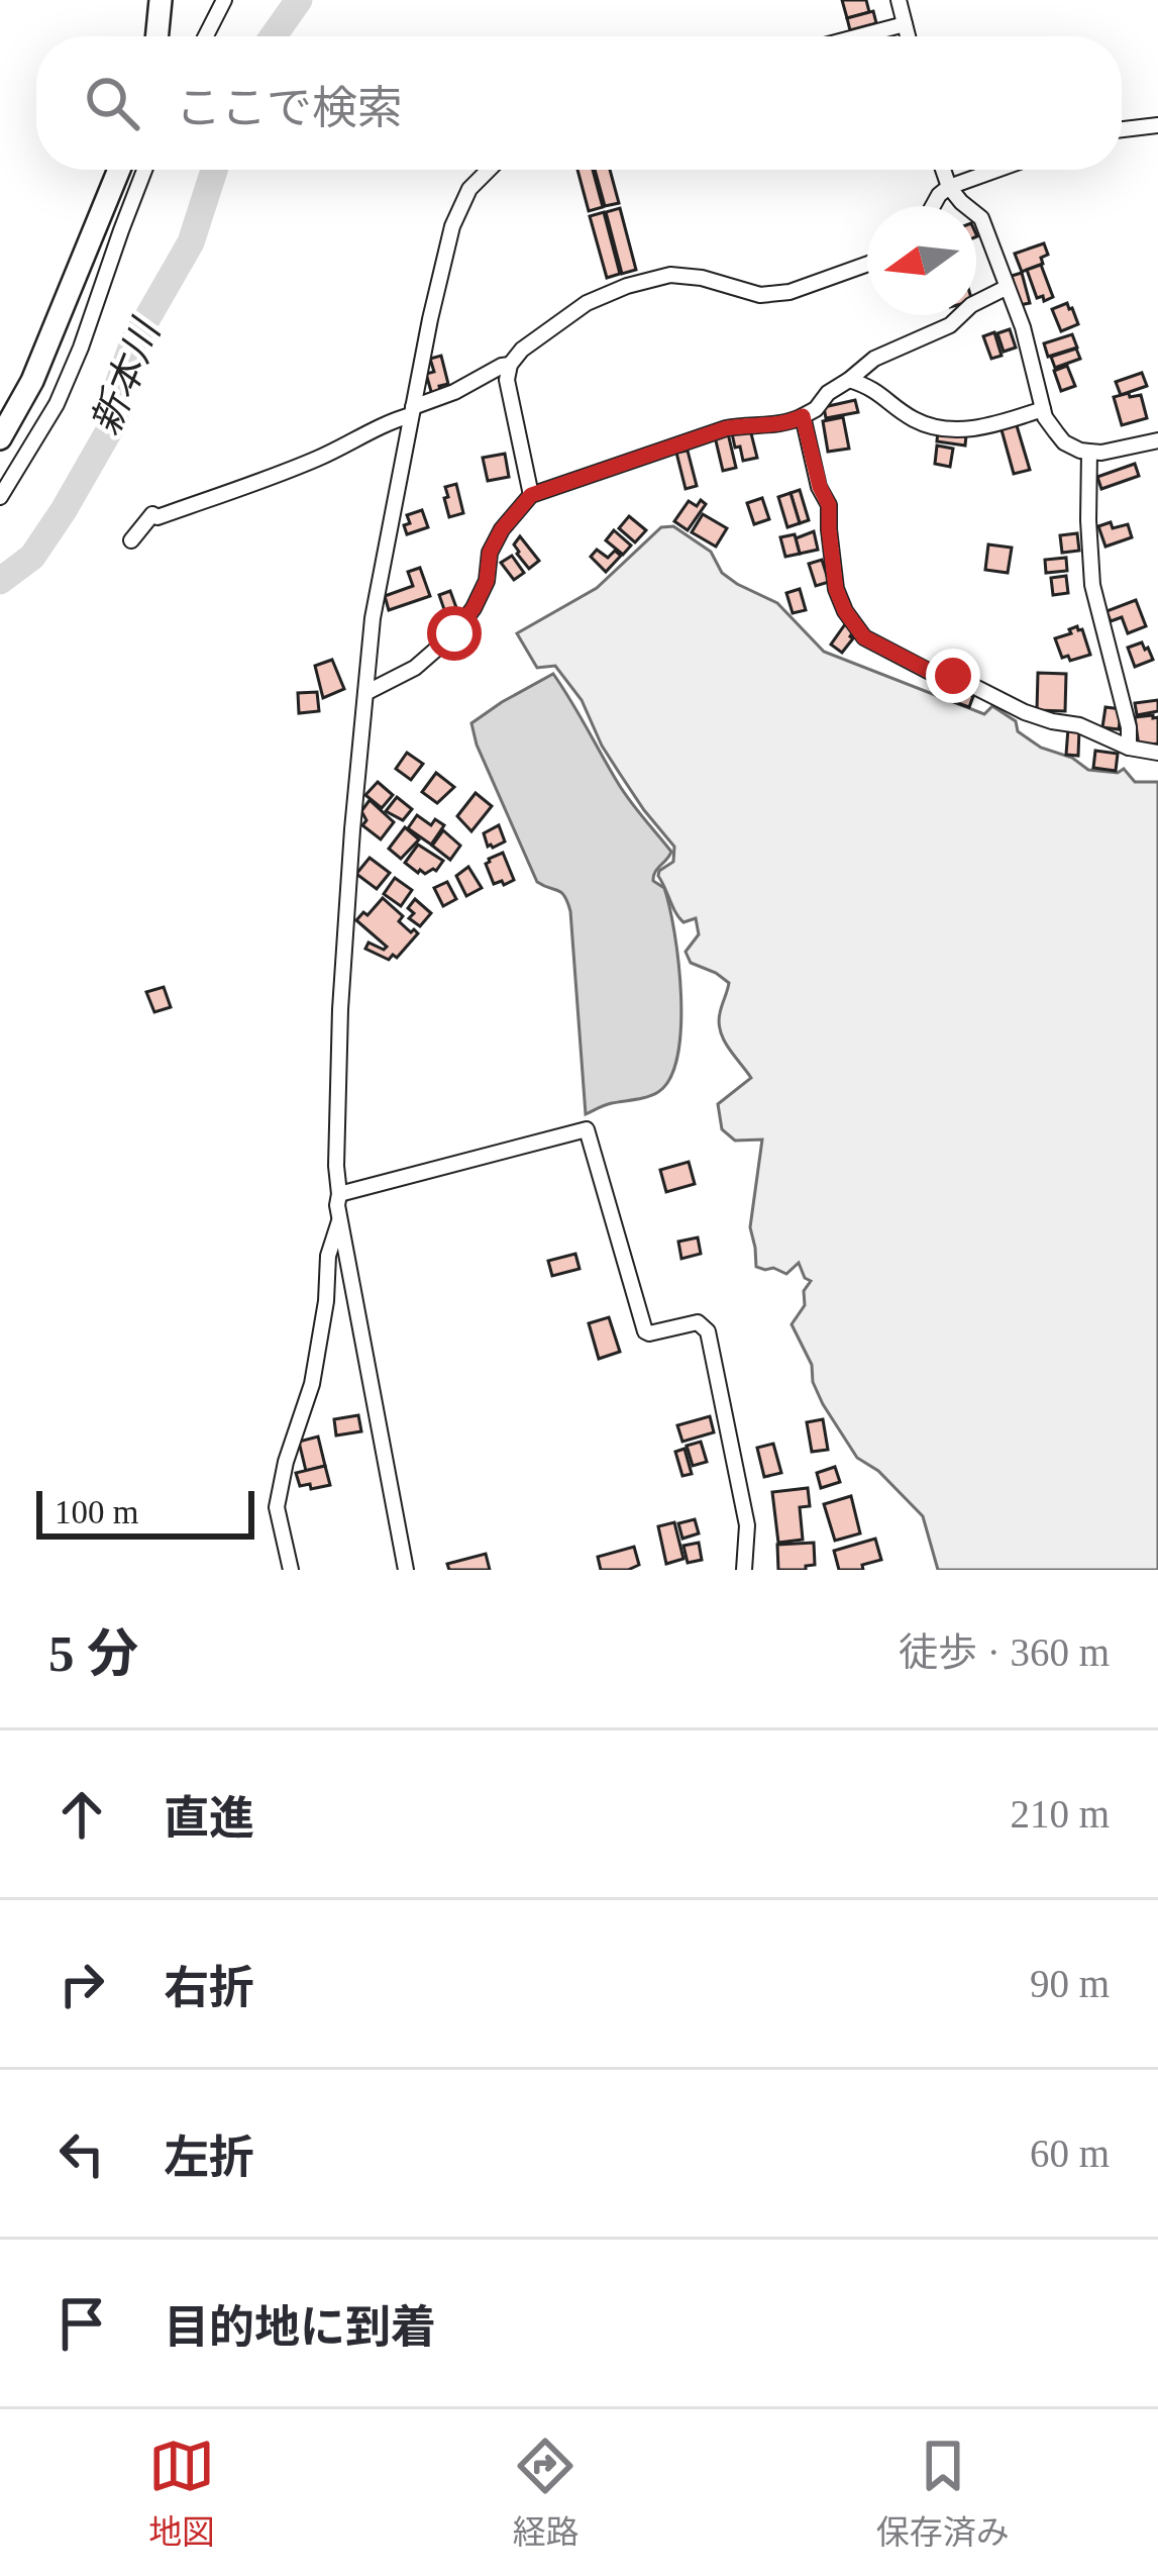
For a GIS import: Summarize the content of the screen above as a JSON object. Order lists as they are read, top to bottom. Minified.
{"water":["新本川"],"scale_bar":"100 m","north":"left","page":{"search":"ここで検索","scale":"100 m","heading":["5 分","徒歩 · 360 m"],"list":[["直進","210 m"],["右折","90 m"],["左折","60 m"],"目的地に到着"],"nav":["地図","経路","保存済み"]}}
